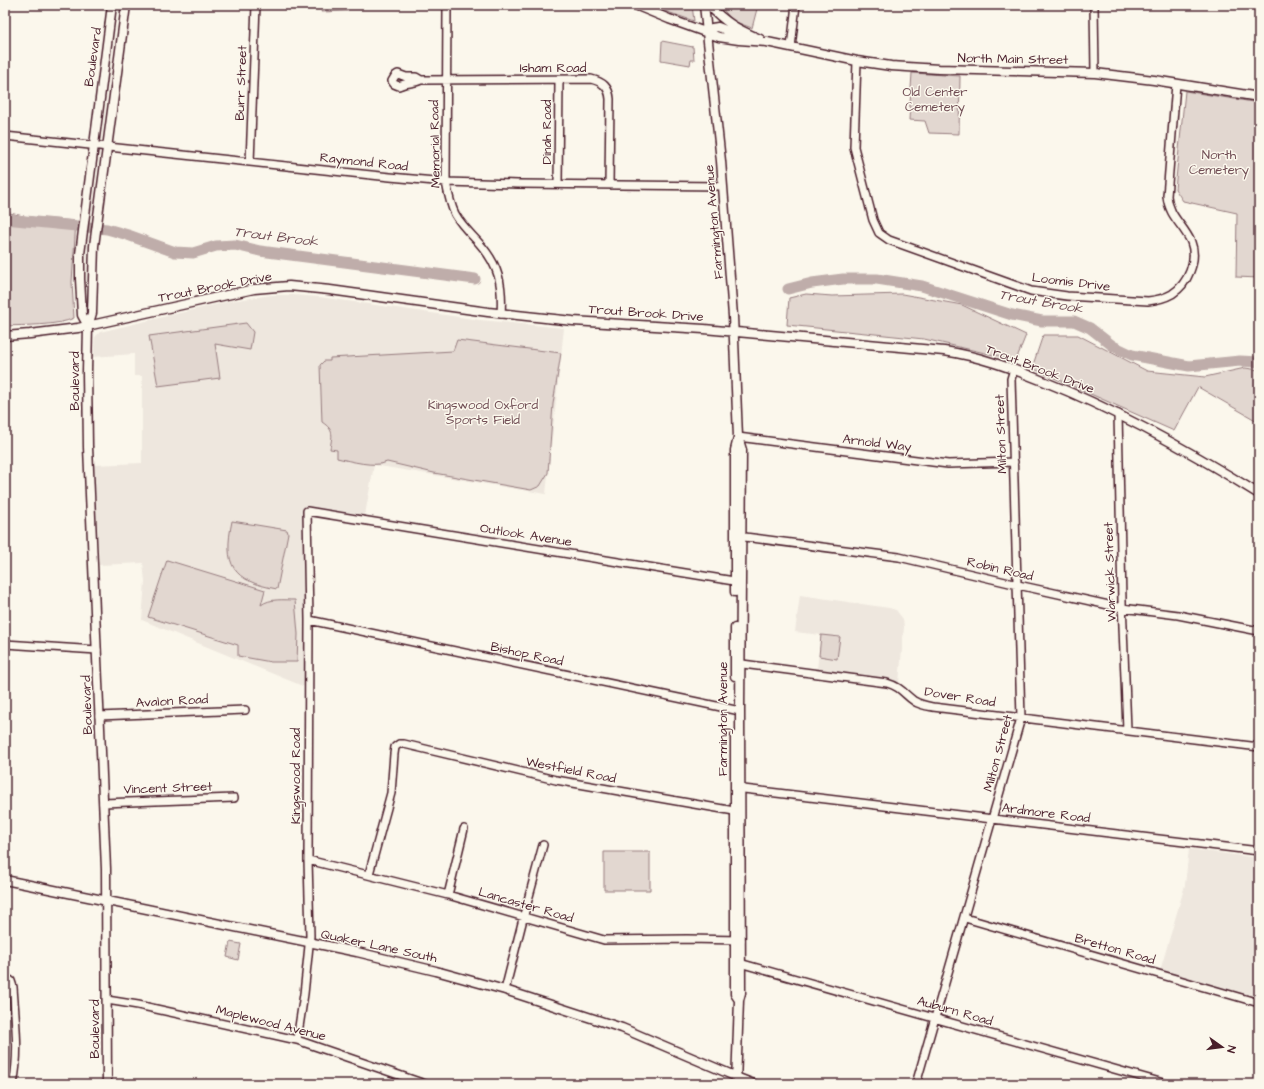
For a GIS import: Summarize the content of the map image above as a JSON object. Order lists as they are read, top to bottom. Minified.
{"streets":{"main road":["Boulevard","North Main Street","Farmington Avenue","Trout Brook Drive","Quaker Lane South"],"street":["Isham Road","Burr Street","Dinah Road","Memorial Road","Raymond Road","Loomis Drive","Milton Street","Arnold Way","Outlook Avenue","Robin Road","Warwick Street","Bishop Road","Dover Road","Avalon Road","Westfield Road","Kingswood Road","Vincent Street","Ardmore Road","Lancaster Road","Bretton Road","Auburn Road","Maplewood Avenue"]},"crossings":[["Boulevard","Raymond Road"],["Boulevard","Trout Brook Drive"],["Boulevard","Avalon Road"],["Boulevard","Vincent Street"],["Boulevard","Quaker Lane South"],["Boulevard","Maplewood Avenue"],["North Main Street","Farmington Avenue"],["North Main Street","Loomis Drive"],["Isham Road","Dinah Road"],["Isham Road","Memorial Road"],["Isham Road","Raymond Road"],["Burr Street","Raymond Road"],["Dinah Road","Raymond Road"],["Memorial Road","Raymond Road"],["Memorial Road","Trout Brook Drive"],["Raymond Road","Farmington Avenue"],["Farmington Avenue","Trout Brook Drive"],["Farmington Avenue","Arnold Way"],["Farmington Avenue","Outlook Avenue"],["Farmington Avenue","Robin Road"],["Farmington Avenue","Bishop Road"],["Farmington Avenue","Dover Road"],["Farmington Avenue","Westfield Road"],["Farmington Avenue","Ardmore Road"],["Farmington Avenue","Lancaster Road"],["Farmington Avenue","Quaker Lane South"],["Farmington Avenue","Auburn Road"],["Trout Brook Drive","Milton Street"],["Trout Brook Drive","Warwick Street"],["Milton Street","Arnold Way"],["Milton Street","Robin Road"],["Milton Street","Dover Road"],["Milton Street","Ardmore Road"],["Milton Street","Bretton Road"],["Milton Street","Auburn Road"],["Outlook Avenue","Kingswood Road"],["Robin Road","Warwick Street"],["Warwick Street","Dover Road"],["Bishop Road","Kingswood Road"],["Westfield Road","Lancaster Road"],["Kingswood Road","Lancaster Road"],["Kingswood Road","Quaker Lane South"],["Kingswood Road","Maplewood Avenue"]],"water":["Trout Brook"],"parks":["Old Center Cemetery","North Cemetery","Kingswood Oxford Sports Field"],"north":"right"}
